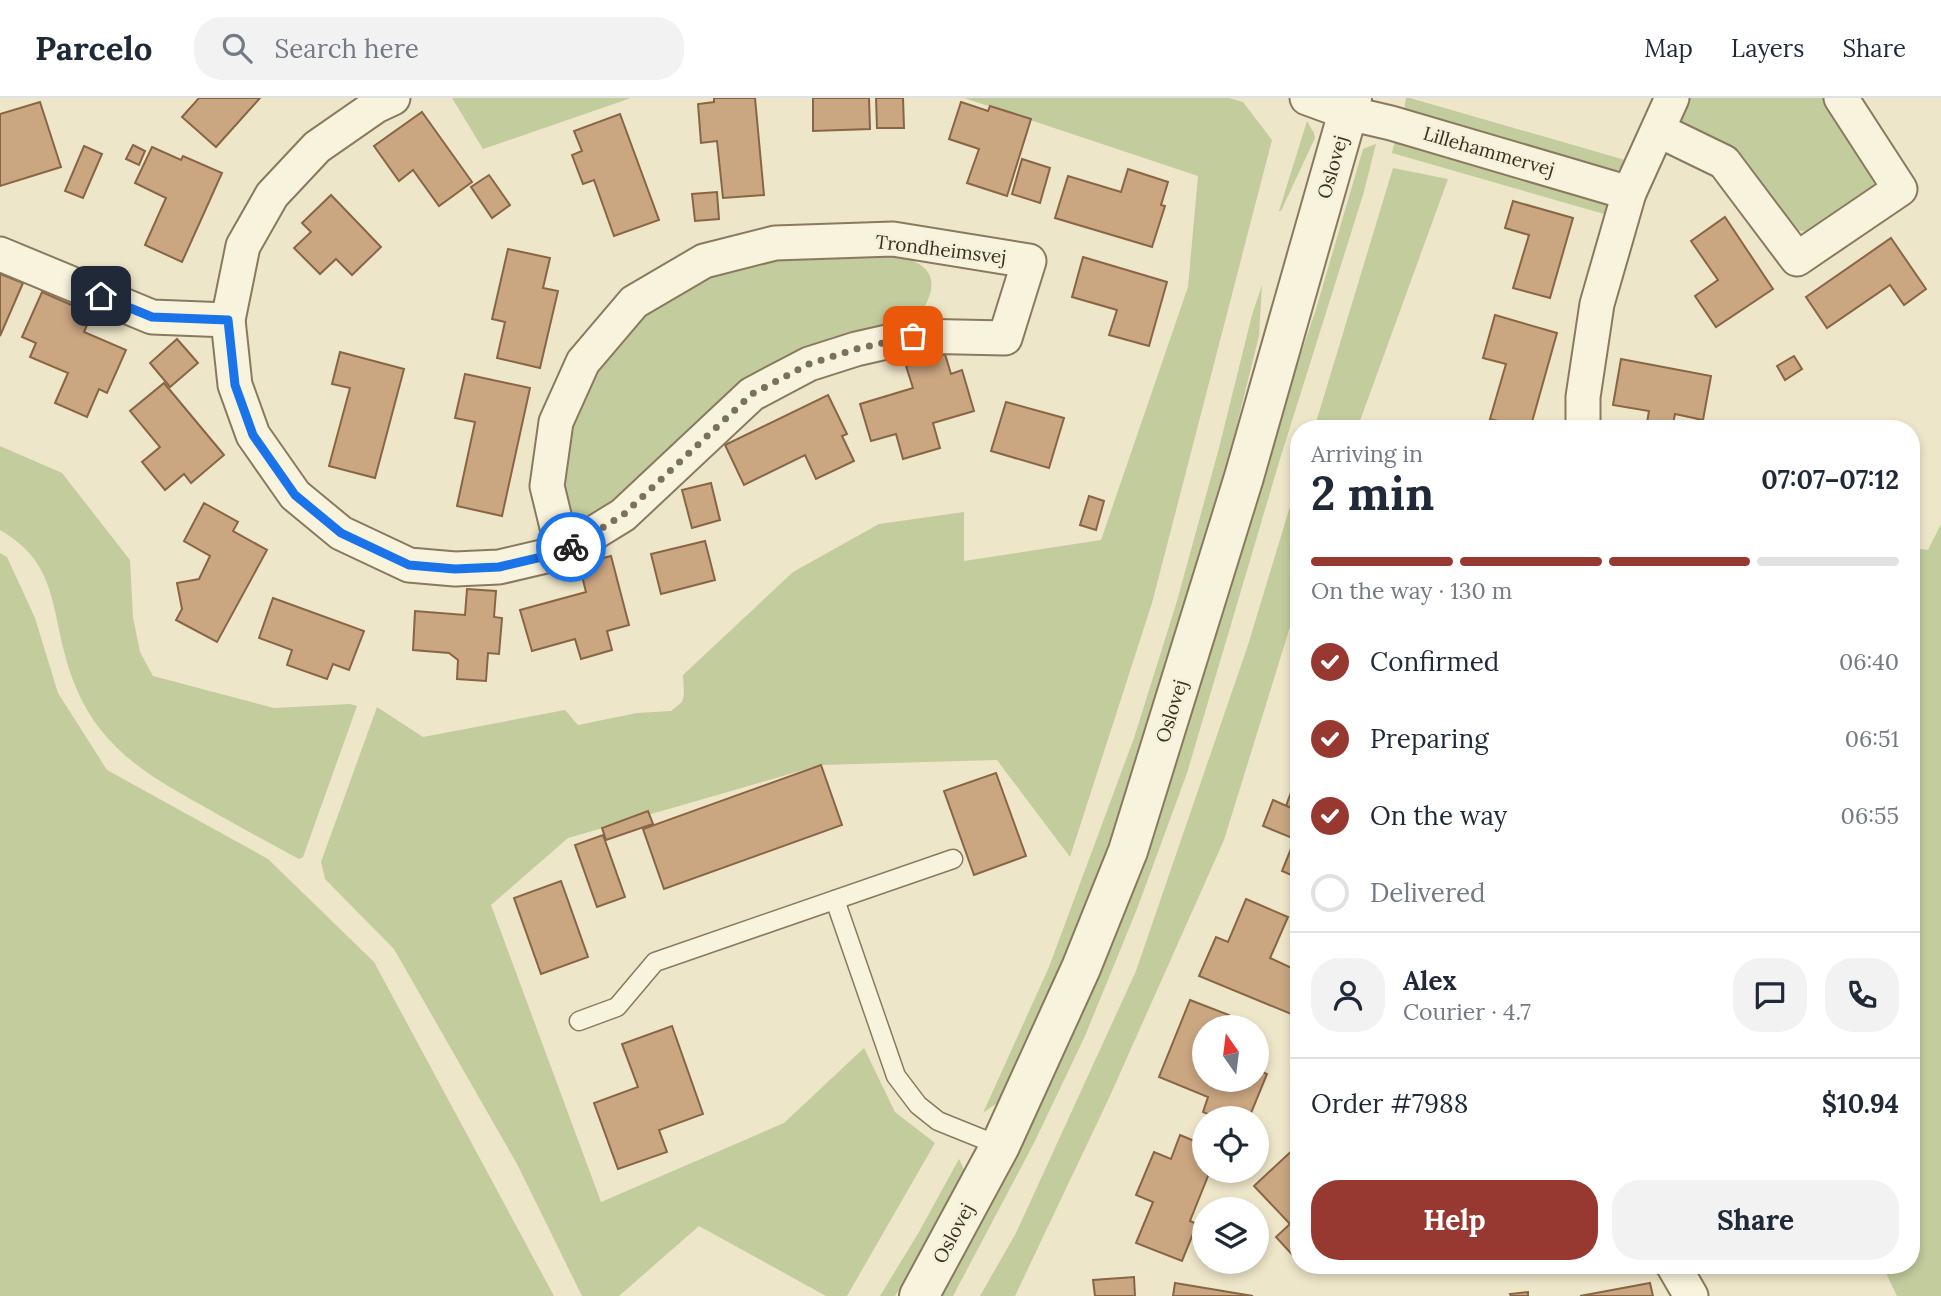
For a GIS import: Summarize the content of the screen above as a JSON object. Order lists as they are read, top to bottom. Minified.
{"streets":{"street":["Lillehammervej","Oslovej","Trondheimsvej"]},"crossings":[["Lillehammervej","Oslovej"]],"north":"top","page":{"header":"Parcelo","search":"Search here","nav":["Map","Layers","Share"],"heading":["2 min","Arriving in","07:07–07:12"],"panel":["Alex","Courier · 4.7","Order #7988","$10.94"],"bar":"On the way · 130 m","list":[["Confirmed","06:40"],["Preparing","06:51"],["On the way","06:55"],"Delivered"],"buttons":["Help","Share"]}}
